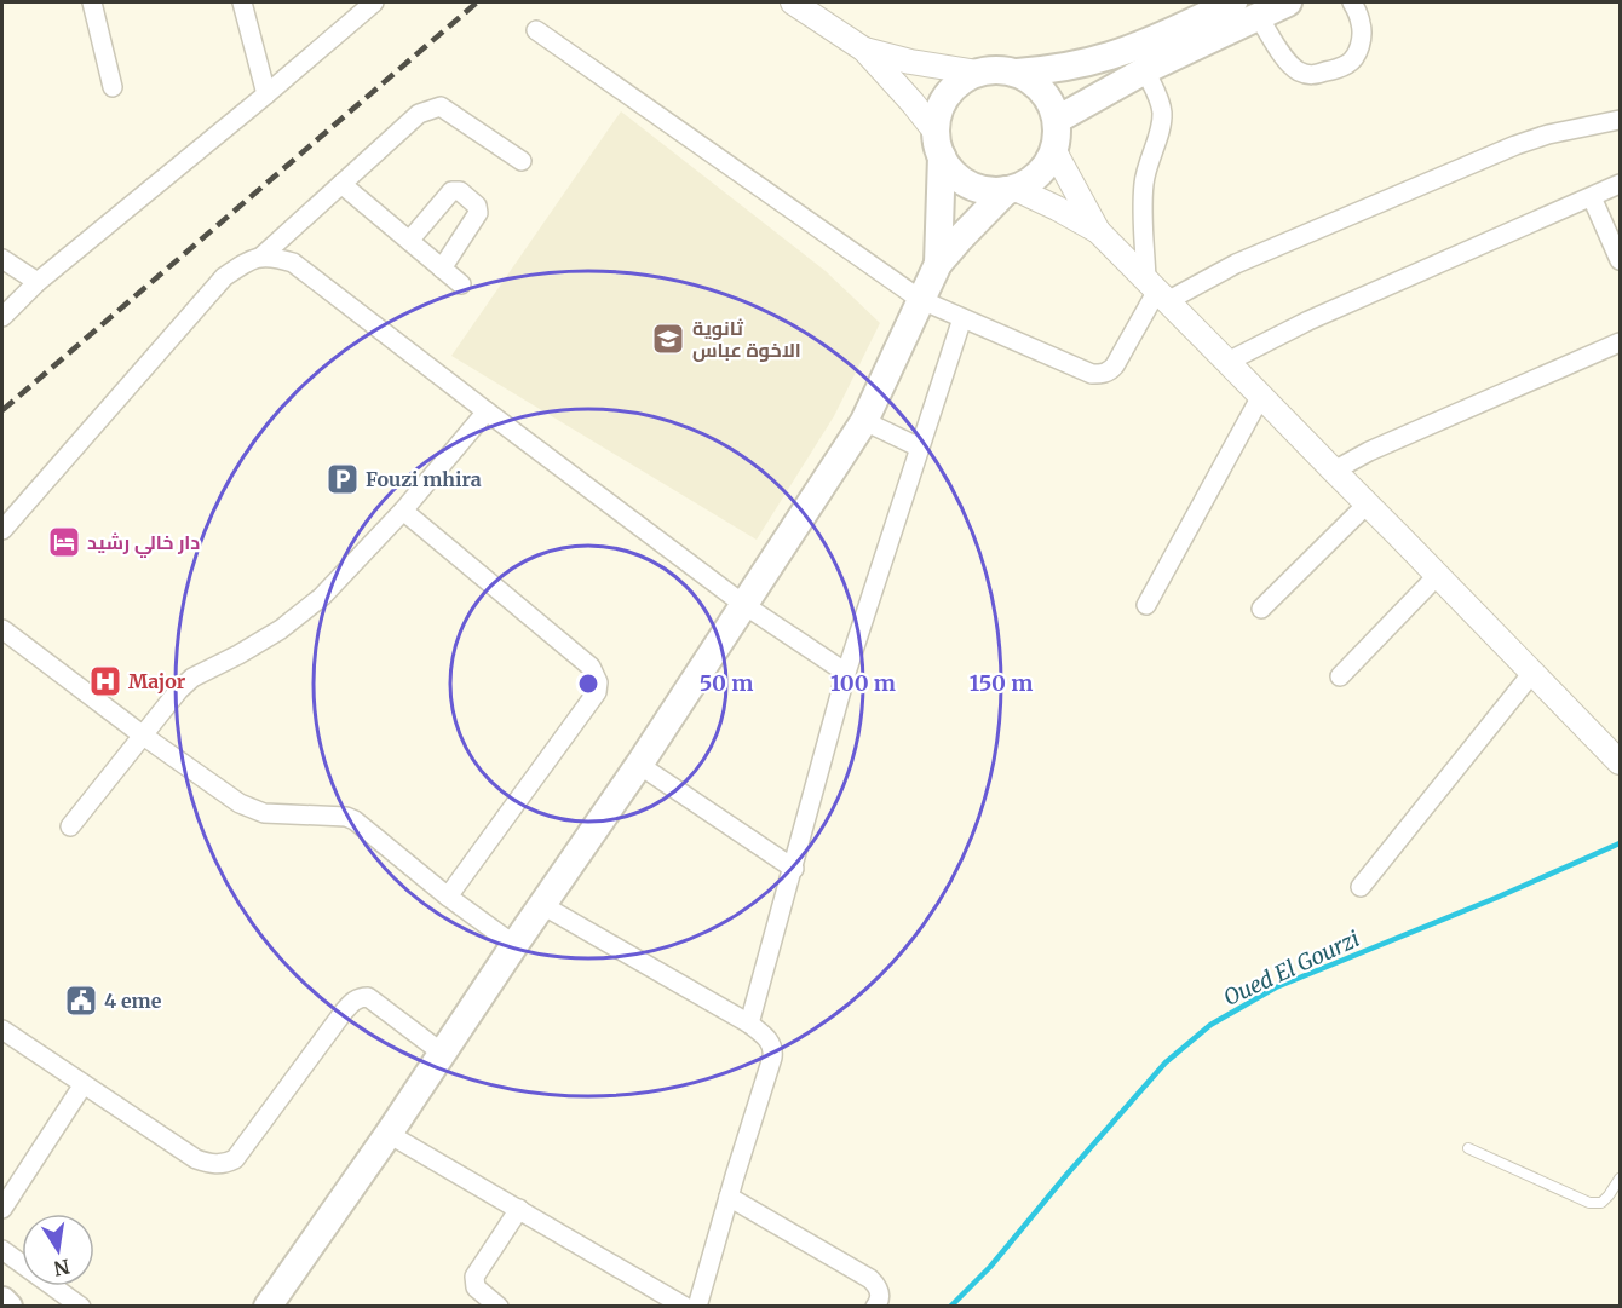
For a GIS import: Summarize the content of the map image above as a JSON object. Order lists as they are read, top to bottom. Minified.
{"water":["Oued El Gourzi"],"places":{"school or university":["ثانوية الاخوة عباس"],"parking":["Fouzi mhira"],"hotel":["دار خالي رشيد"],"hospital":["Major"],"public building":["4 eme"]},"north":"bottom","rings":["50 m","100 m","150 m"]}
